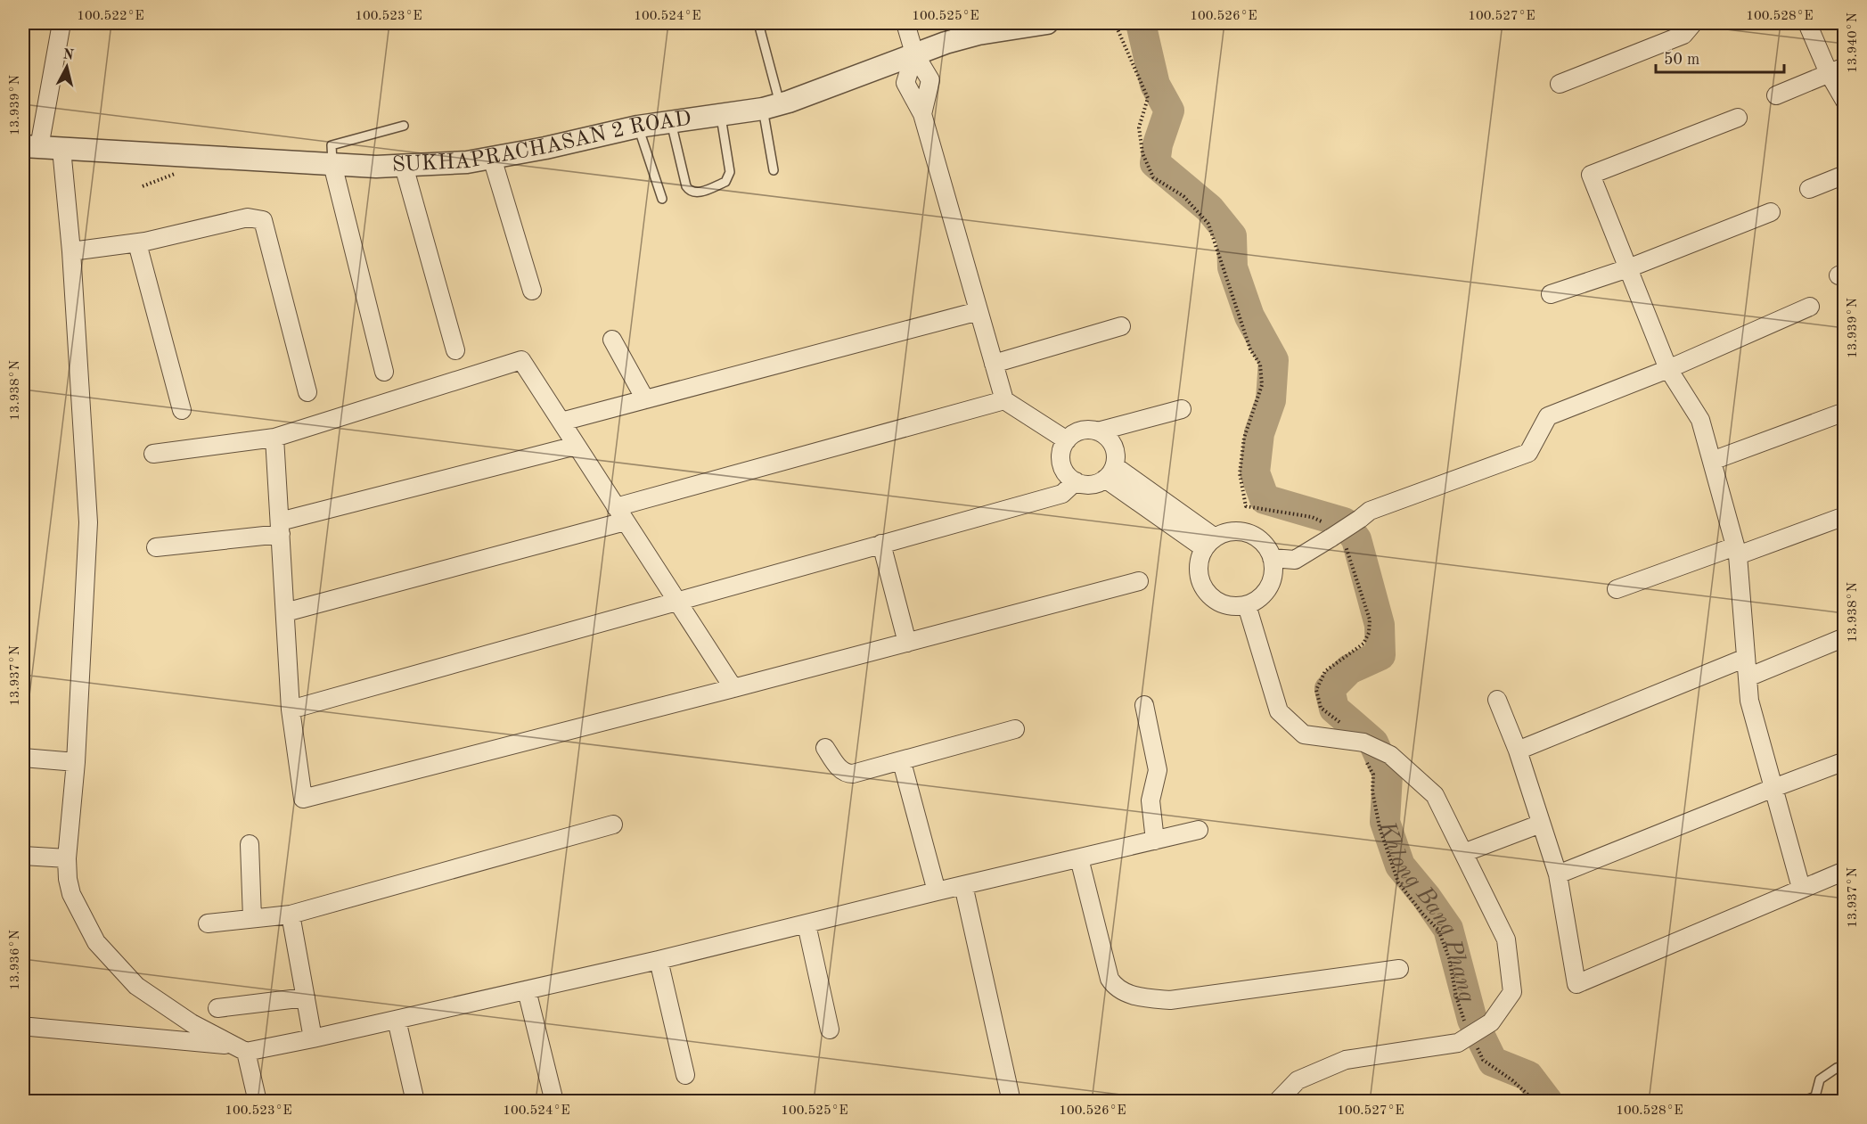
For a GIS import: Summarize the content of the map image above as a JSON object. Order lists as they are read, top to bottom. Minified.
{"streets":{"street":["SUKHAPRACHASAN 2 ROAD"]},"water":["Khlong Bang Phang"],"scale_bar":"50 m","north":"top","coordinates":["100.522°E","100.523°E","100.524°E","100.525°E","100.526°E","100.527°E","100.528°E","13.940°N","13.939°N","13.938°N","13.937°N","13.936°N"]}
